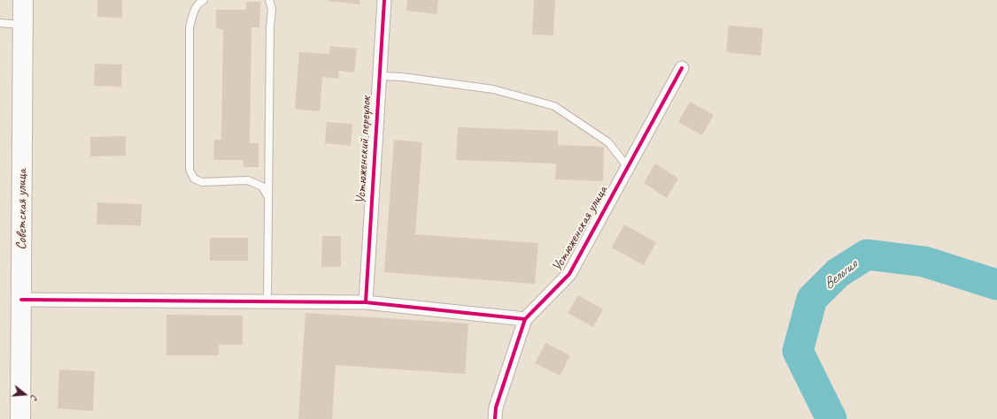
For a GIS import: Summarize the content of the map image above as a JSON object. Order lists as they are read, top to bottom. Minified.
{"streets":{"main road":["Советская улица"],"street":["Устюженский переулок","Устюженская улица"]},"water":["Вельгия"],"north":"right"}
